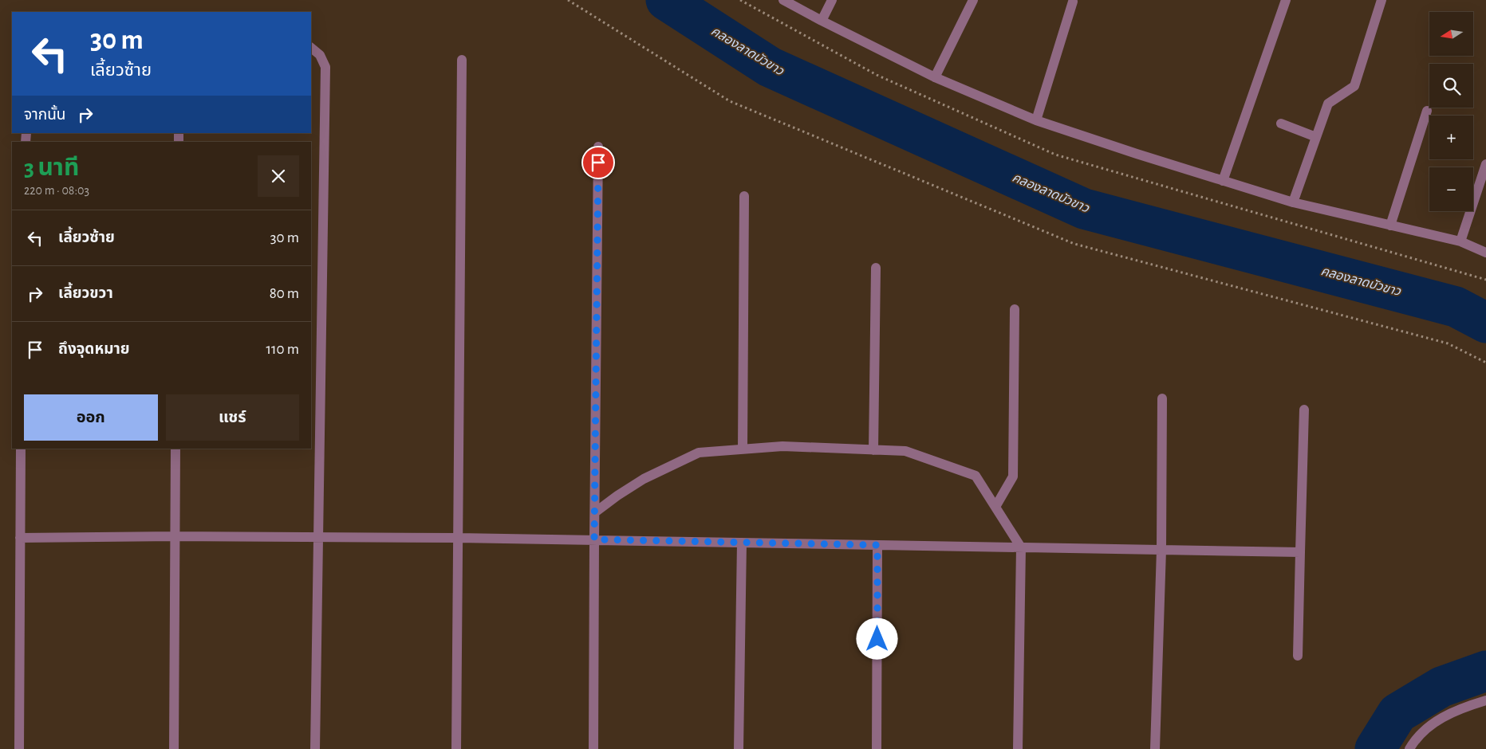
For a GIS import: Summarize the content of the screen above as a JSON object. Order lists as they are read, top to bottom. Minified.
{"water":["คลองลาดบัวขาว"],"north":"left","page":{"map_buttons":["+","−"],"turn":["30 m","เลี้ยวซ้าย"],"then":"จากนั้น","heading":["3 นาที","220 m · 08:03"],"list":[{"name":"เลี้ยวซ้าย","value":"30 m"},{"name":"เลี้ยวขวา","value":"80 m"},{"name":"ถึงจุดหมาย","value":"110 m"}],"buttons":["ออก","แชร์"]}}
